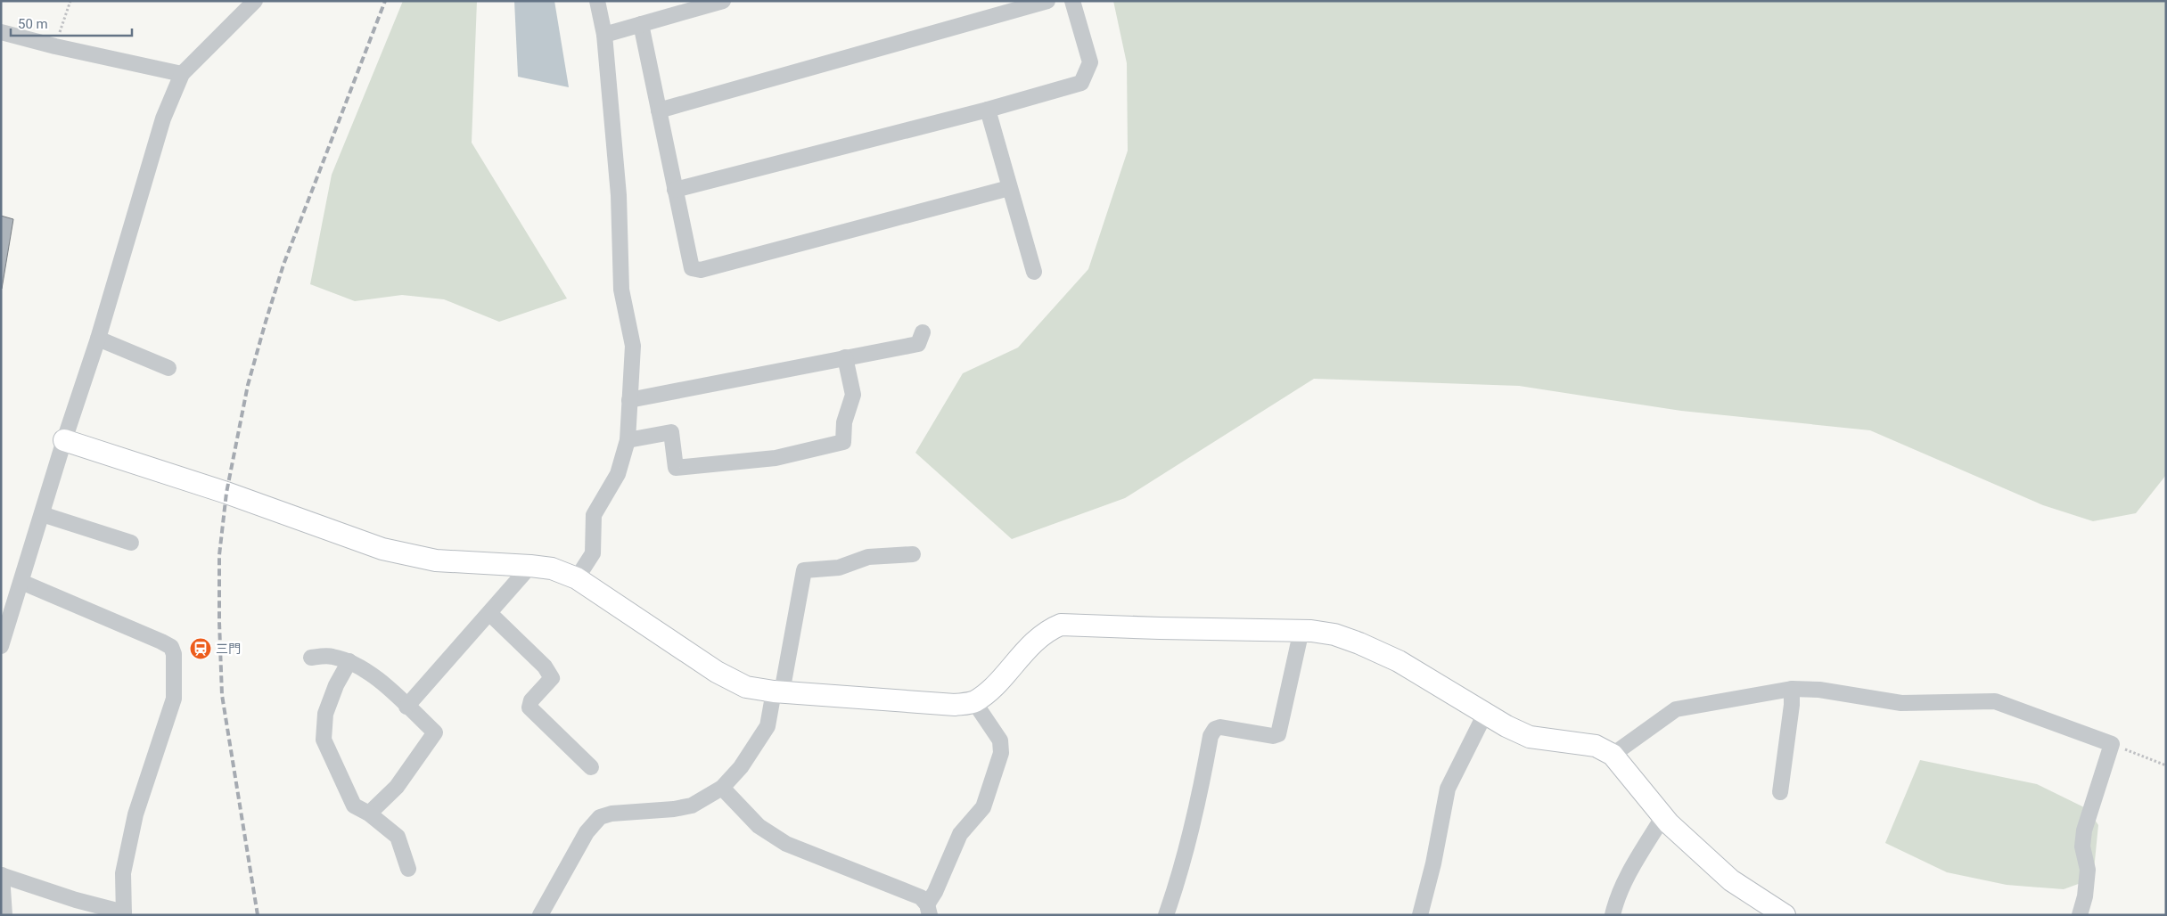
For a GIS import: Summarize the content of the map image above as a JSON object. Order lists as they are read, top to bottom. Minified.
{"places":{"station":["三門"]},"scale_bar":"50 m"}
